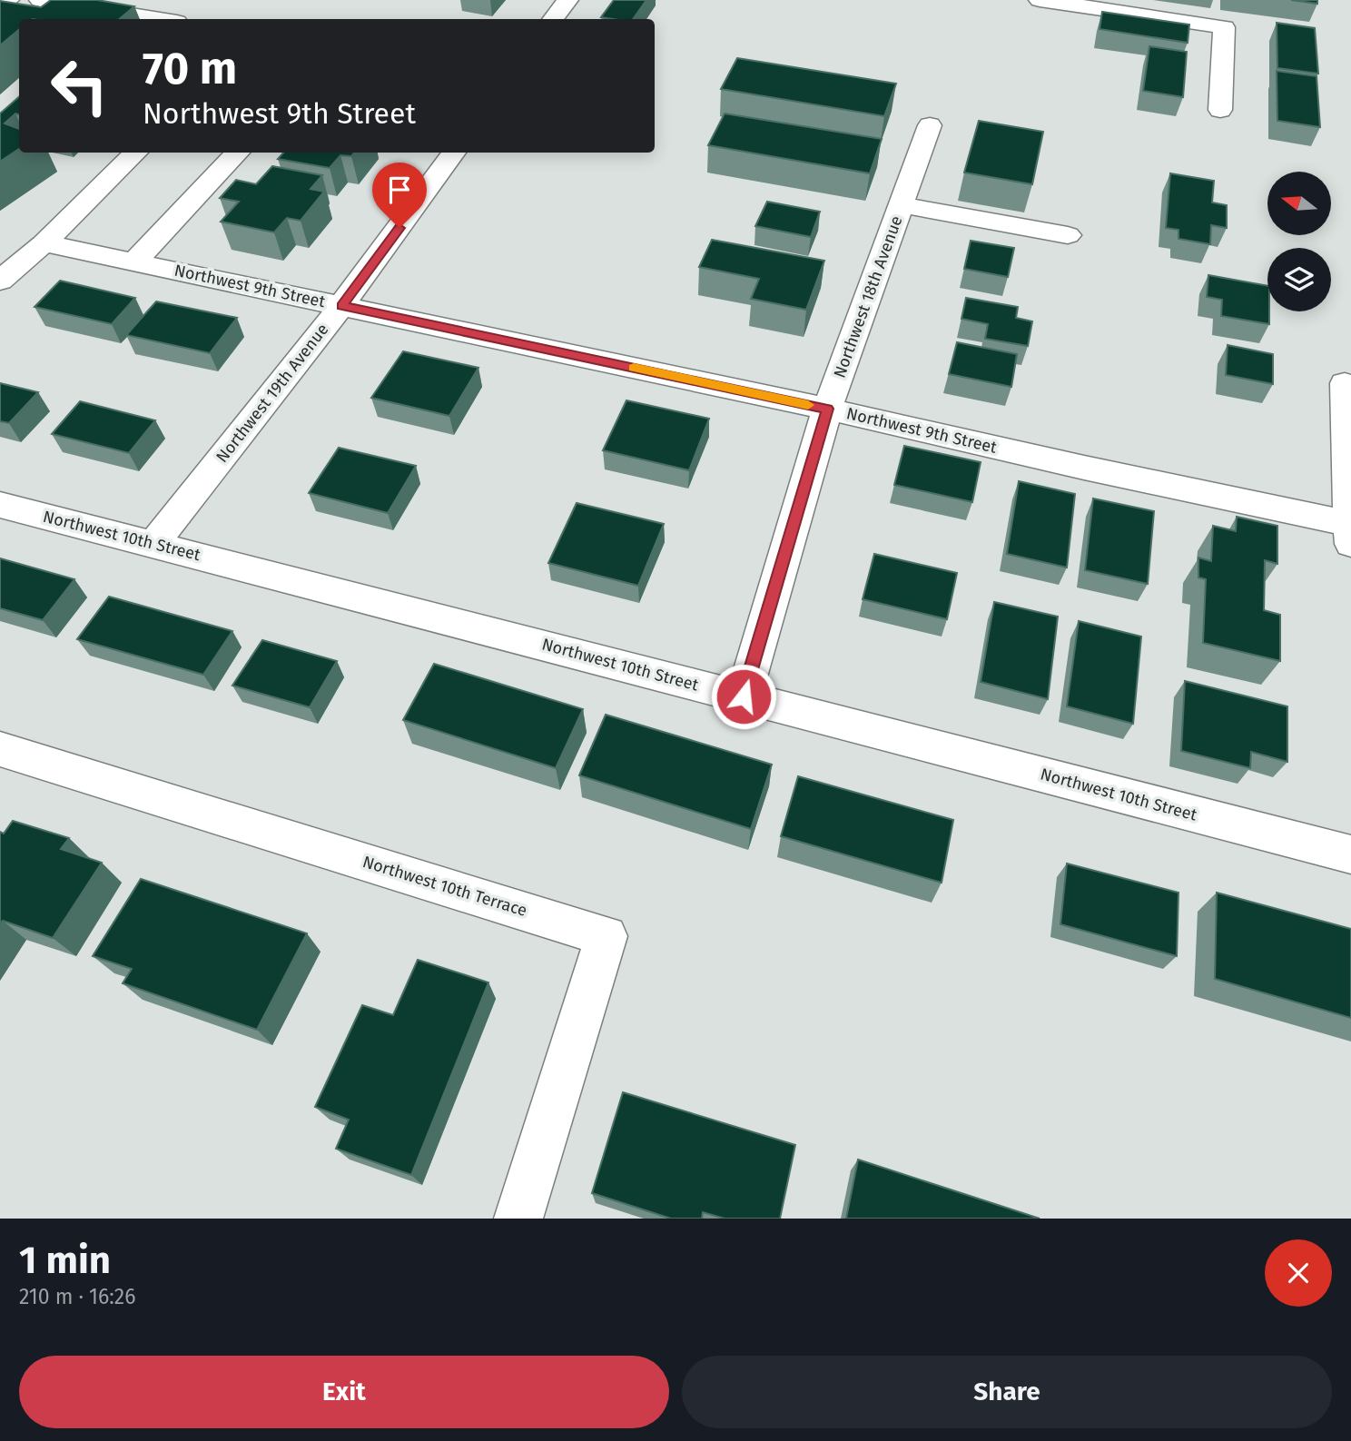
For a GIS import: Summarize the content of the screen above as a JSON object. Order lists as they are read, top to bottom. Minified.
{"streets":{"street":["Northwest 9th Street","Northwest 18th Avenue","Northwest 19th Avenue","Northwest 10th Street","Northwest 10th Terrace"]},"crossings":[["Northwest 9th Street","Northwest 18th Avenue"],["Northwest 9th Street","Northwest 19th Avenue"],["Northwest 18th Avenue","Northwest 10th Street"],["Northwest 19th Avenue","Northwest 10th Street"]],"north":"left","page":{"turn":["70 m","Northwest 9th Street"],"heading":["1 min","210 m · 16:26"],"buttons":["Exit","Share"]}}
